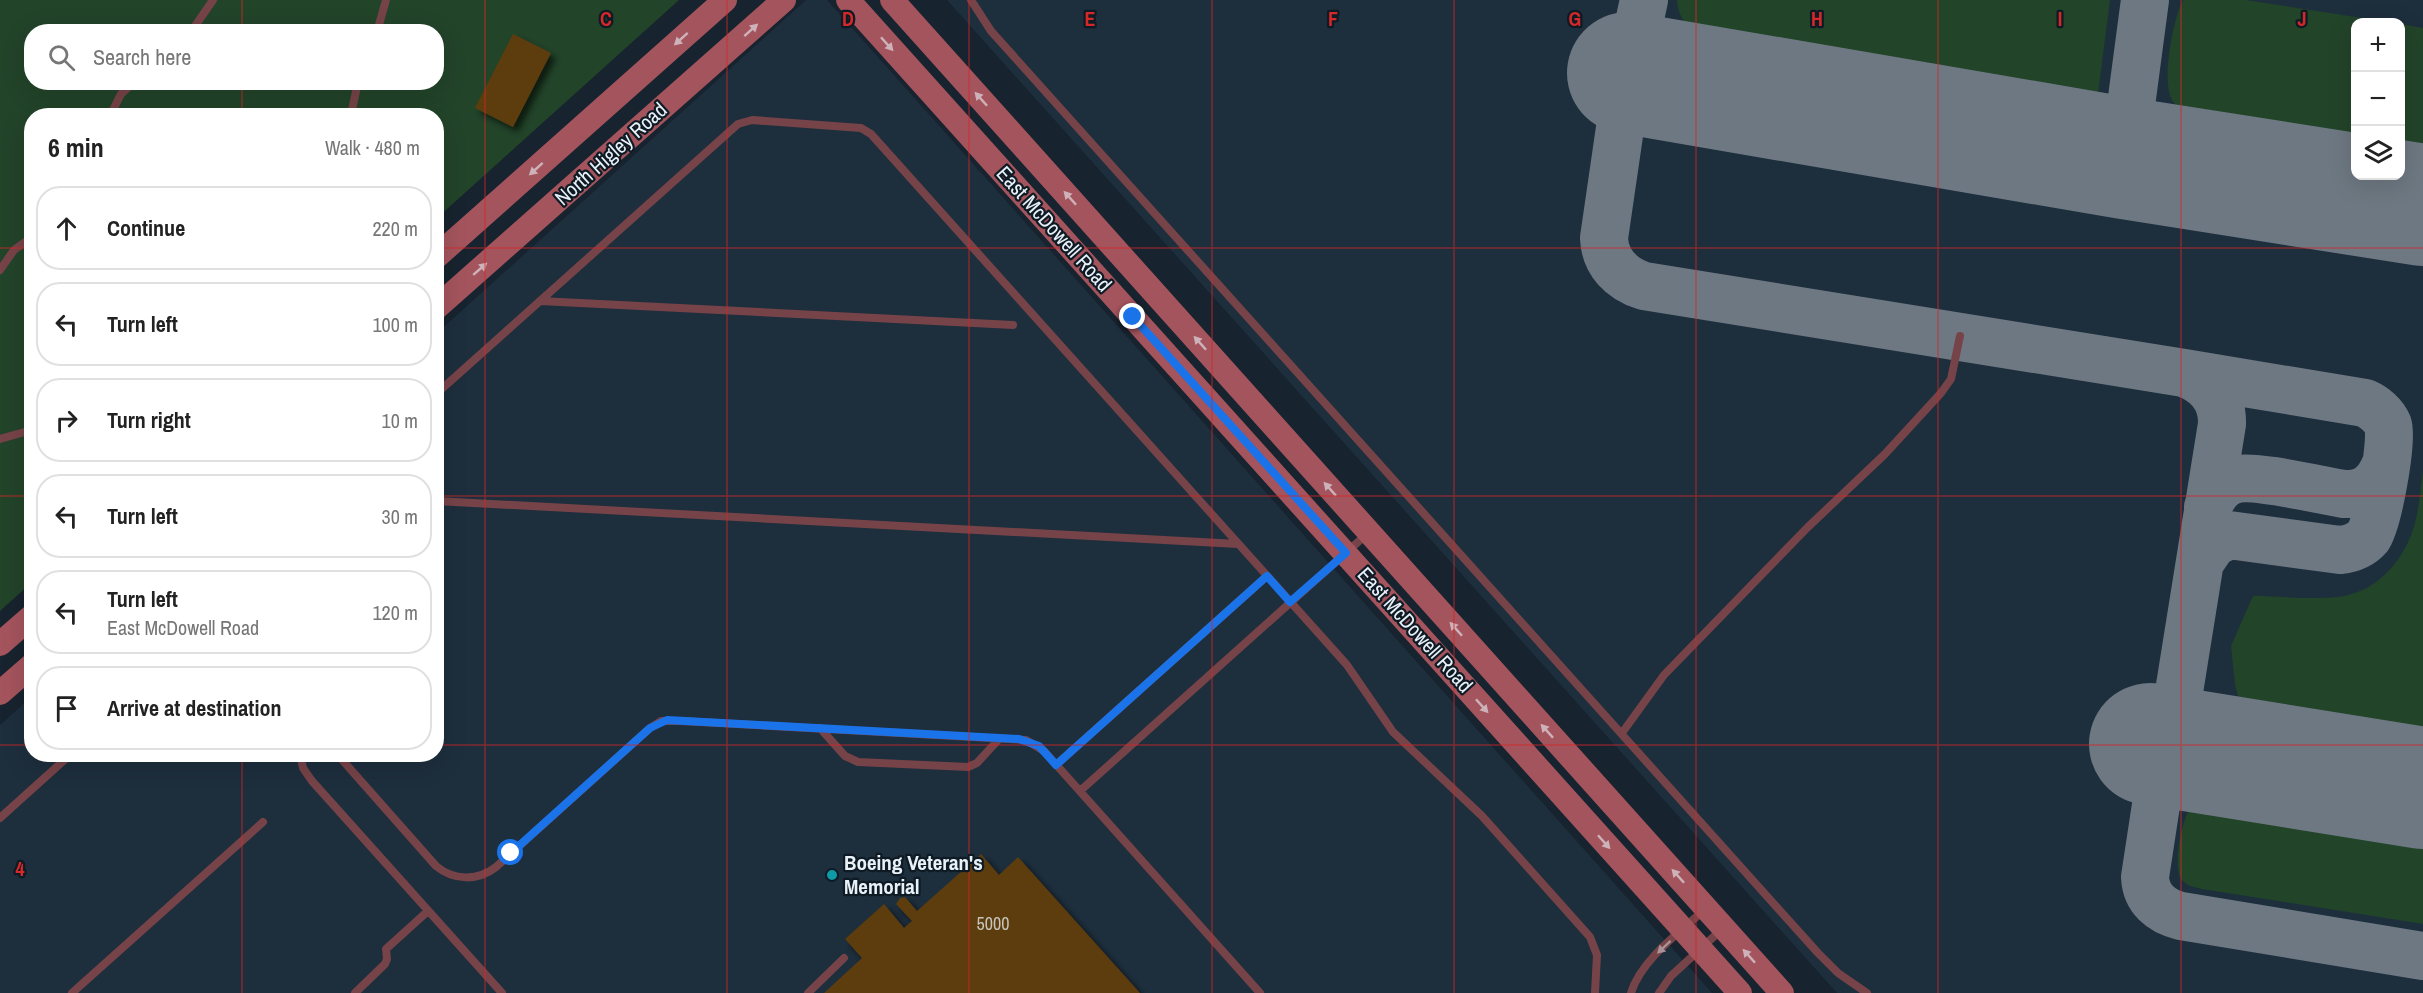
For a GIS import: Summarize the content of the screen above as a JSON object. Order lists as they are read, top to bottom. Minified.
{"streets":{"main road":["North Higley Road","East McDowell Road"]},"places":["Boeing Veteran's Memorial"],"house_numbers":["5000"],"page":{"map_buttons":["+","−"],"search":"Search here","heading":["6 min","Walk · 480 m"],"list":[["Continue","220 m"],["Turn left","100 m"],["Turn right","10 m"],["Turn left","30 m"],["Turn left","East McDowell Road","120 m"],"Arrive at destination"]},"grid":{"columns":["C","D","E","F","G","H","I","J"],"rows":["4"]}}
